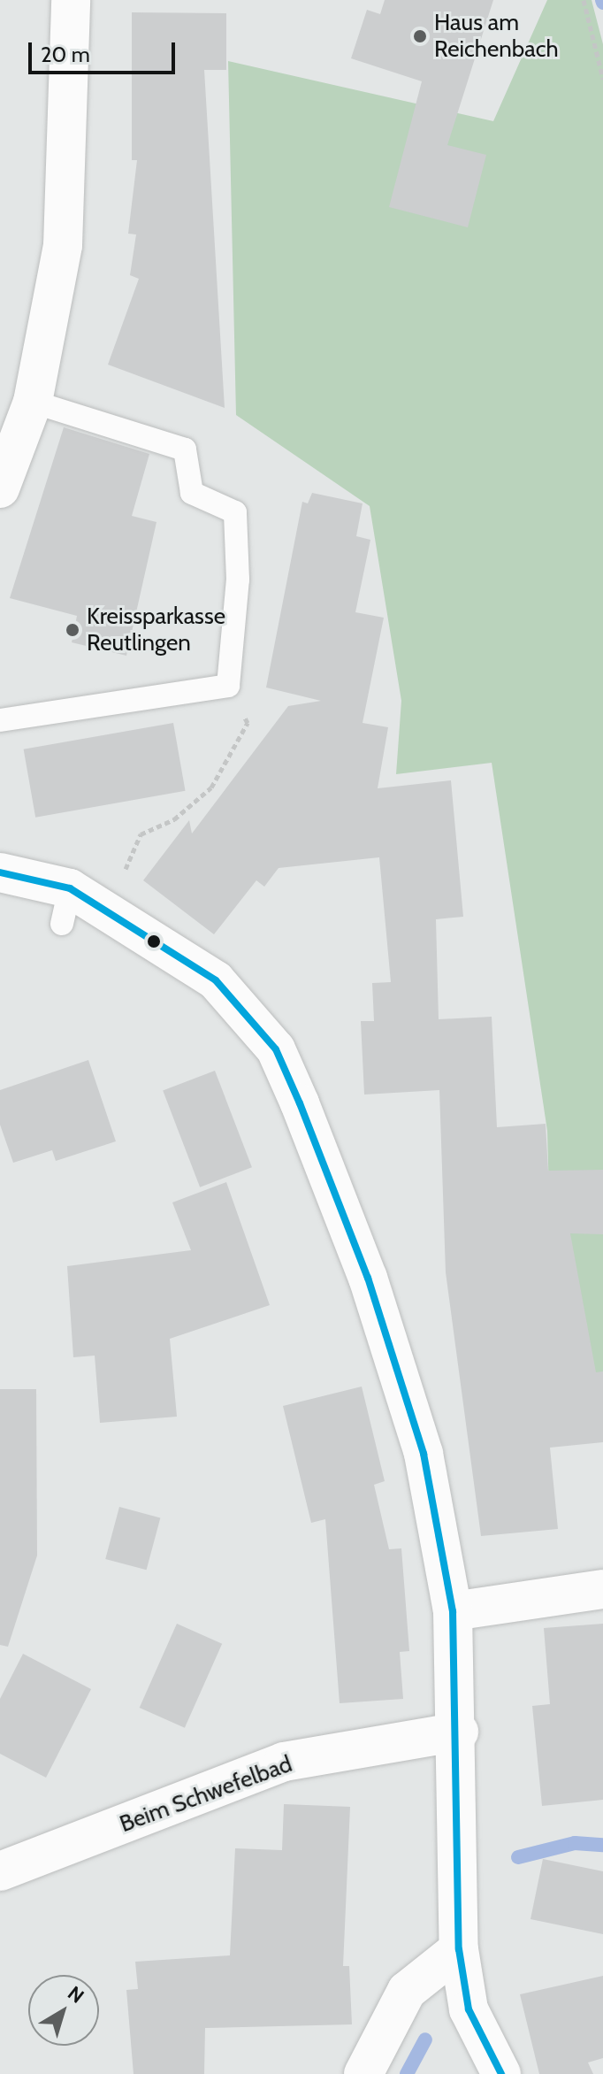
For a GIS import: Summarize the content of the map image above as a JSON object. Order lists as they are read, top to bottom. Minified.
{"streets":{"street":["Beim Schwefelbad"]},"places":["Haus am Reichenbach","Kreissparkasse Reutlingen"],"scale_bar":"20 m","north":"top right"}
